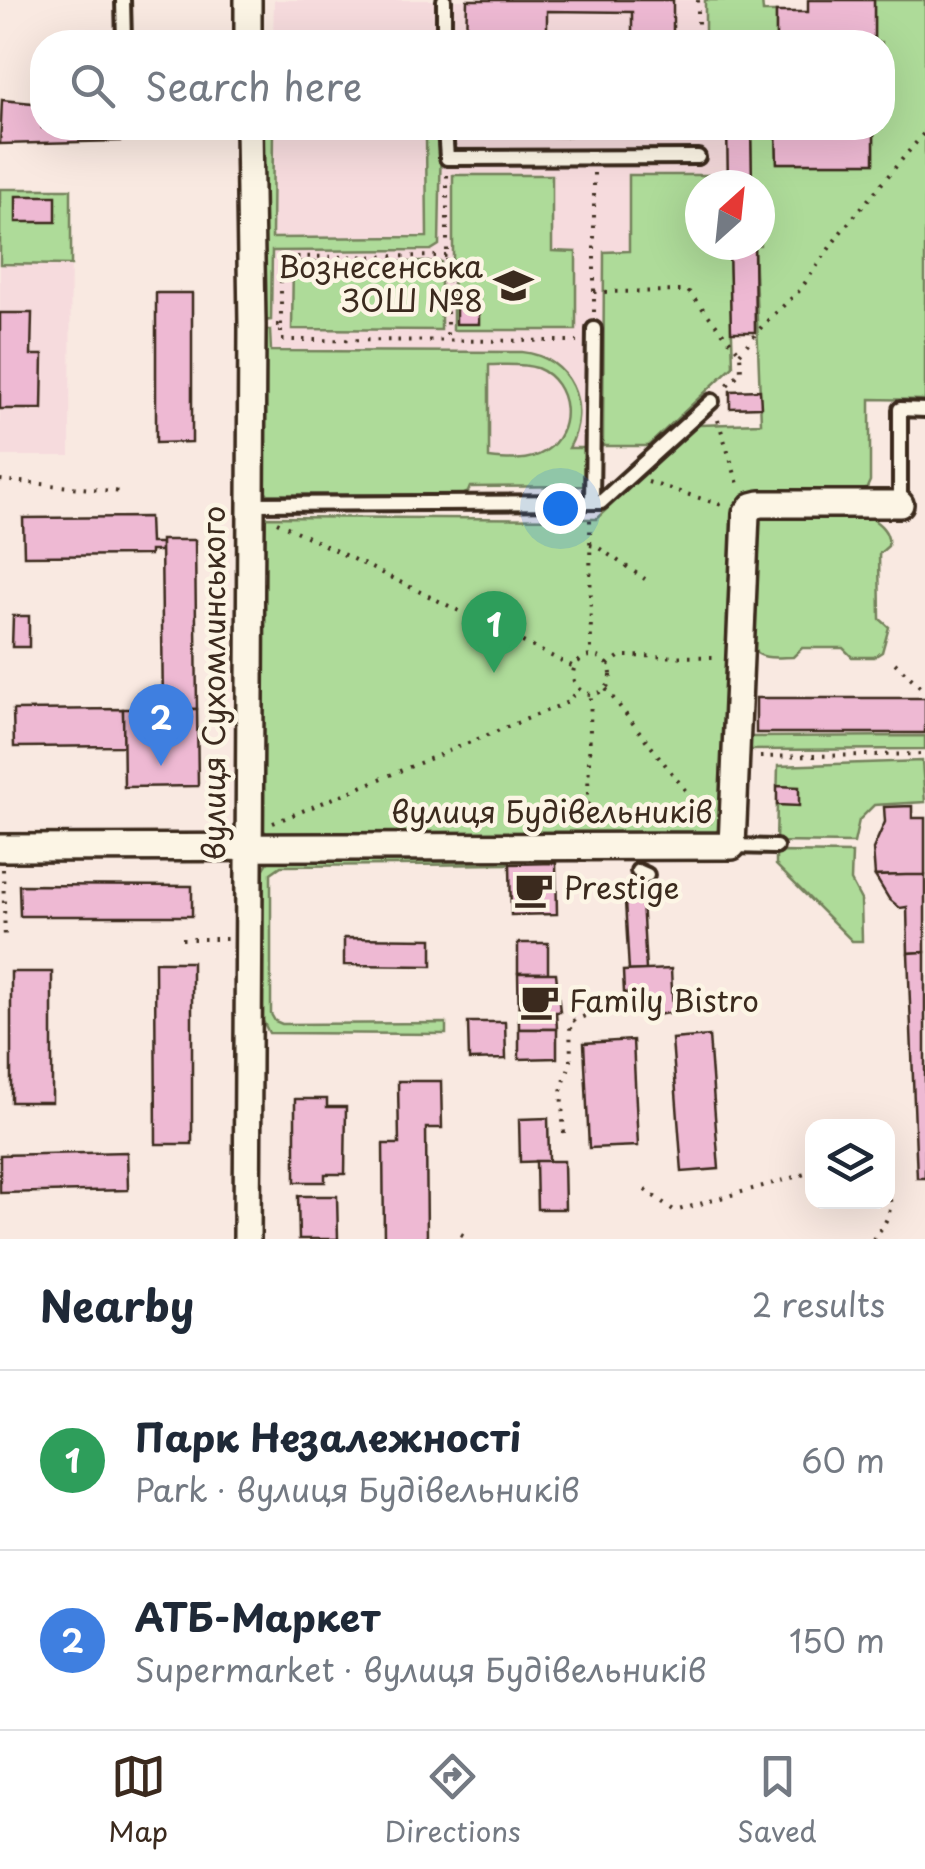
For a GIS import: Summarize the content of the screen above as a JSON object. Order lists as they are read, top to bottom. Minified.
{"streets":{"street":["вулиця Сухомлинського","вулиця Будівельників"]},"crossings":[["вулиця Сухомлинського","вулиця Будівельників"]],"places":{"school or university":["Вознесенська ЗОШ №8"],"cafe":["Prestige","Family Bistro"]},"north":"top right","page":{"search":"Search here","pins":["1","2"],"heading":["Nearby","2 results"],"list":[{"mark":"1","name":"Парк Незалежності","note":"Park · вулиця Будівельників","value":"60 m"},{"mark":"2","name":"АТБ-Маркет","note":"Supermarket · вулиця Будівельників","value":"150 m"}],"nav":["Map","Directions","Saved"]}}
